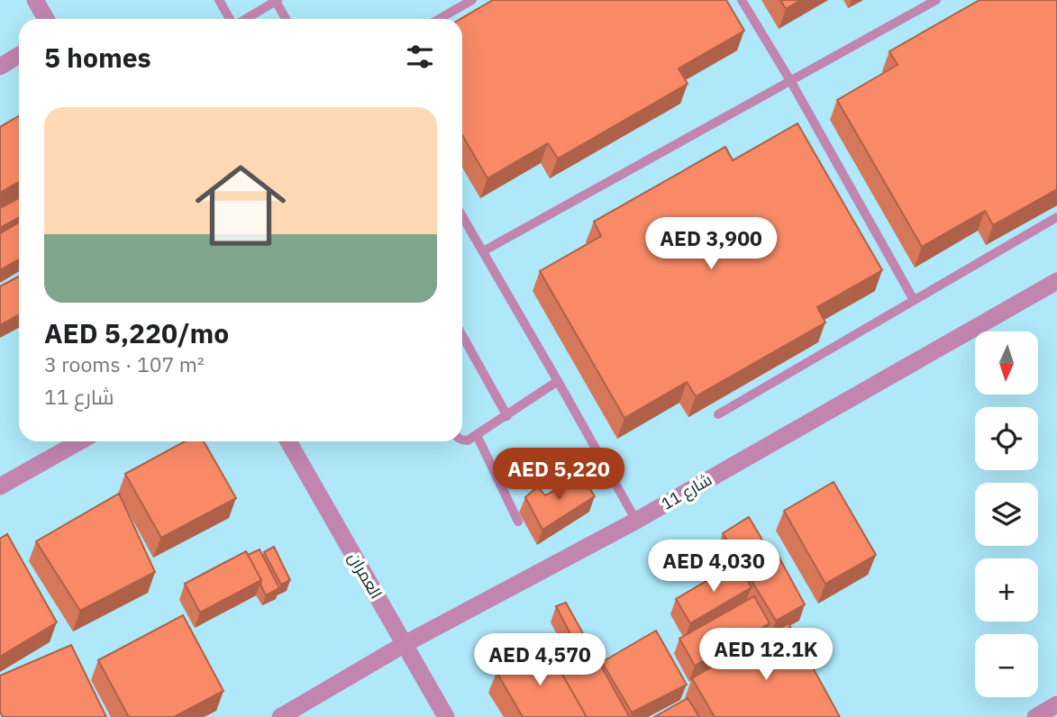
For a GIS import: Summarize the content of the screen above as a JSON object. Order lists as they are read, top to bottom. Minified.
{"streets":{"street":["شارع 11","العمران"]},"crossings":[["شارع 11","العمران"]],"north":"bottom","page":{"heading":"5 homes","list":[{"name":"AED 5,220/mo","note":"3 rooms · 107 m² · شارع 11"}],"price":["AED 3,900","AED 5,220","AED 4,030","AED 12.1K","AED 4,570"],"map_buttons":["+","−"]}}
